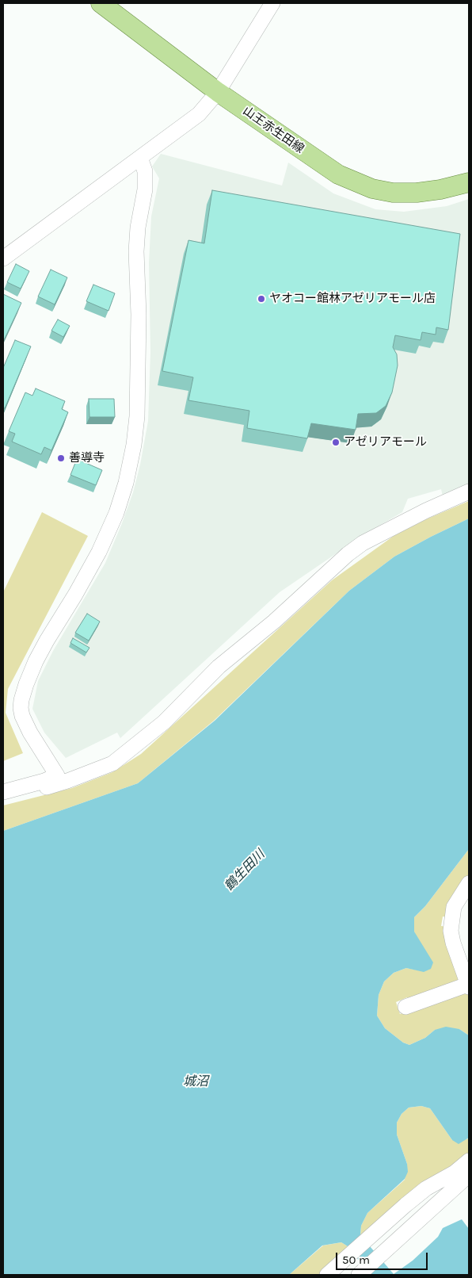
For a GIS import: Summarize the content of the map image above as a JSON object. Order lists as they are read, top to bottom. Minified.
{"streets":{"main road":["山王赤生田線"]},"water":["鶴生田川","城沼"],"places":["ヤオコー館林アゼリアモール店","アゼリアモール","善導寺"],"scale_bar":"50 m"}
